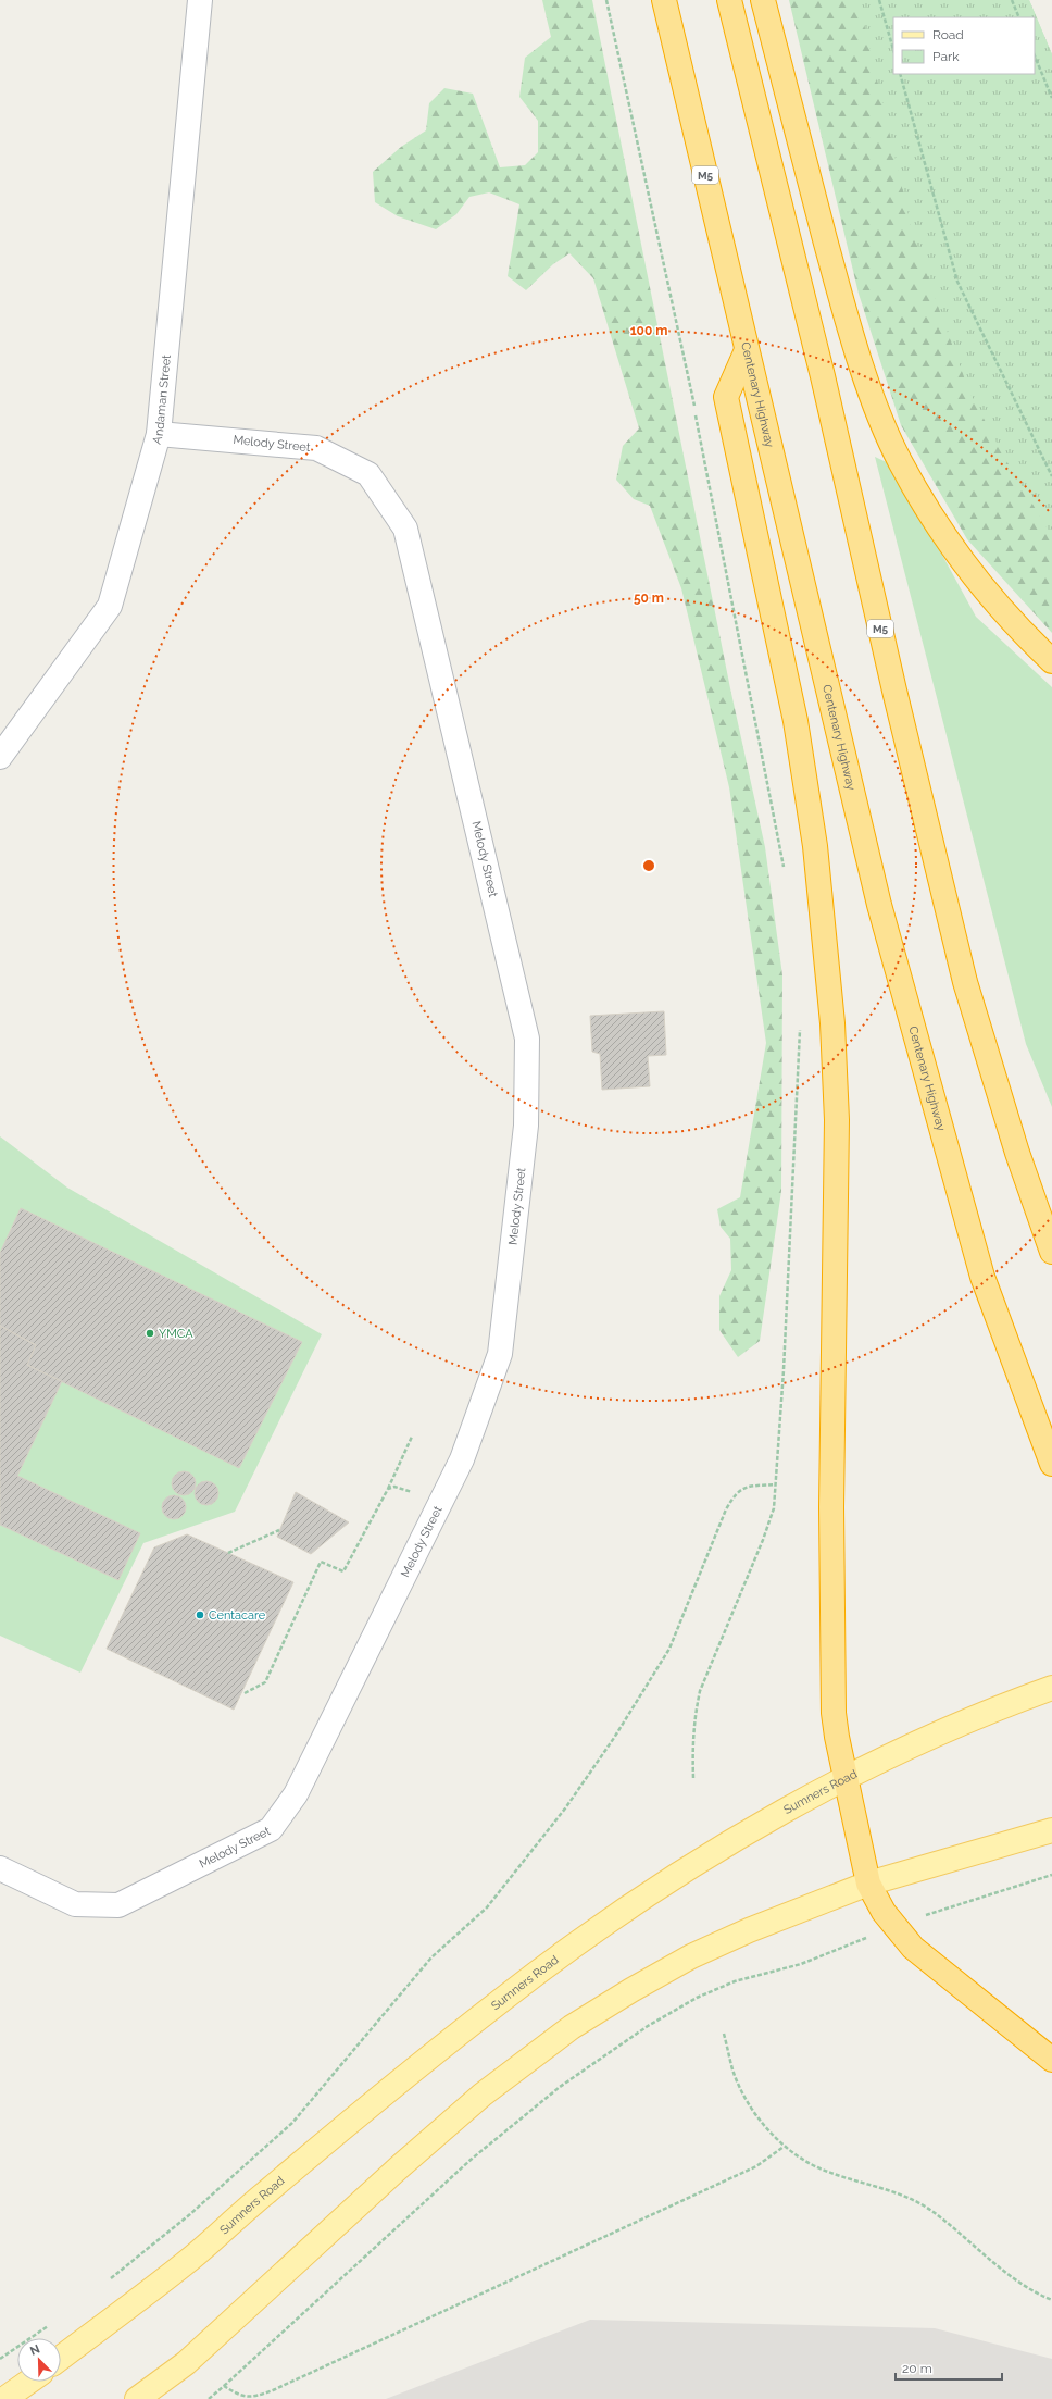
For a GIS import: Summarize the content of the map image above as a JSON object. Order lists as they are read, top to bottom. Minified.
{"streets":{"highway":["M5","Centenary Highway"],"main road":["Sumners Road"],"street":["Andaman Street","Melody Street"]},"crossings":[["Andaman Street","Melody Street"]],"places":["YMCA","Centacare"],"legend":["Road","Park"],"scale_bar":"20 m","north":"top left","rings":["100 m","50 m"]}
